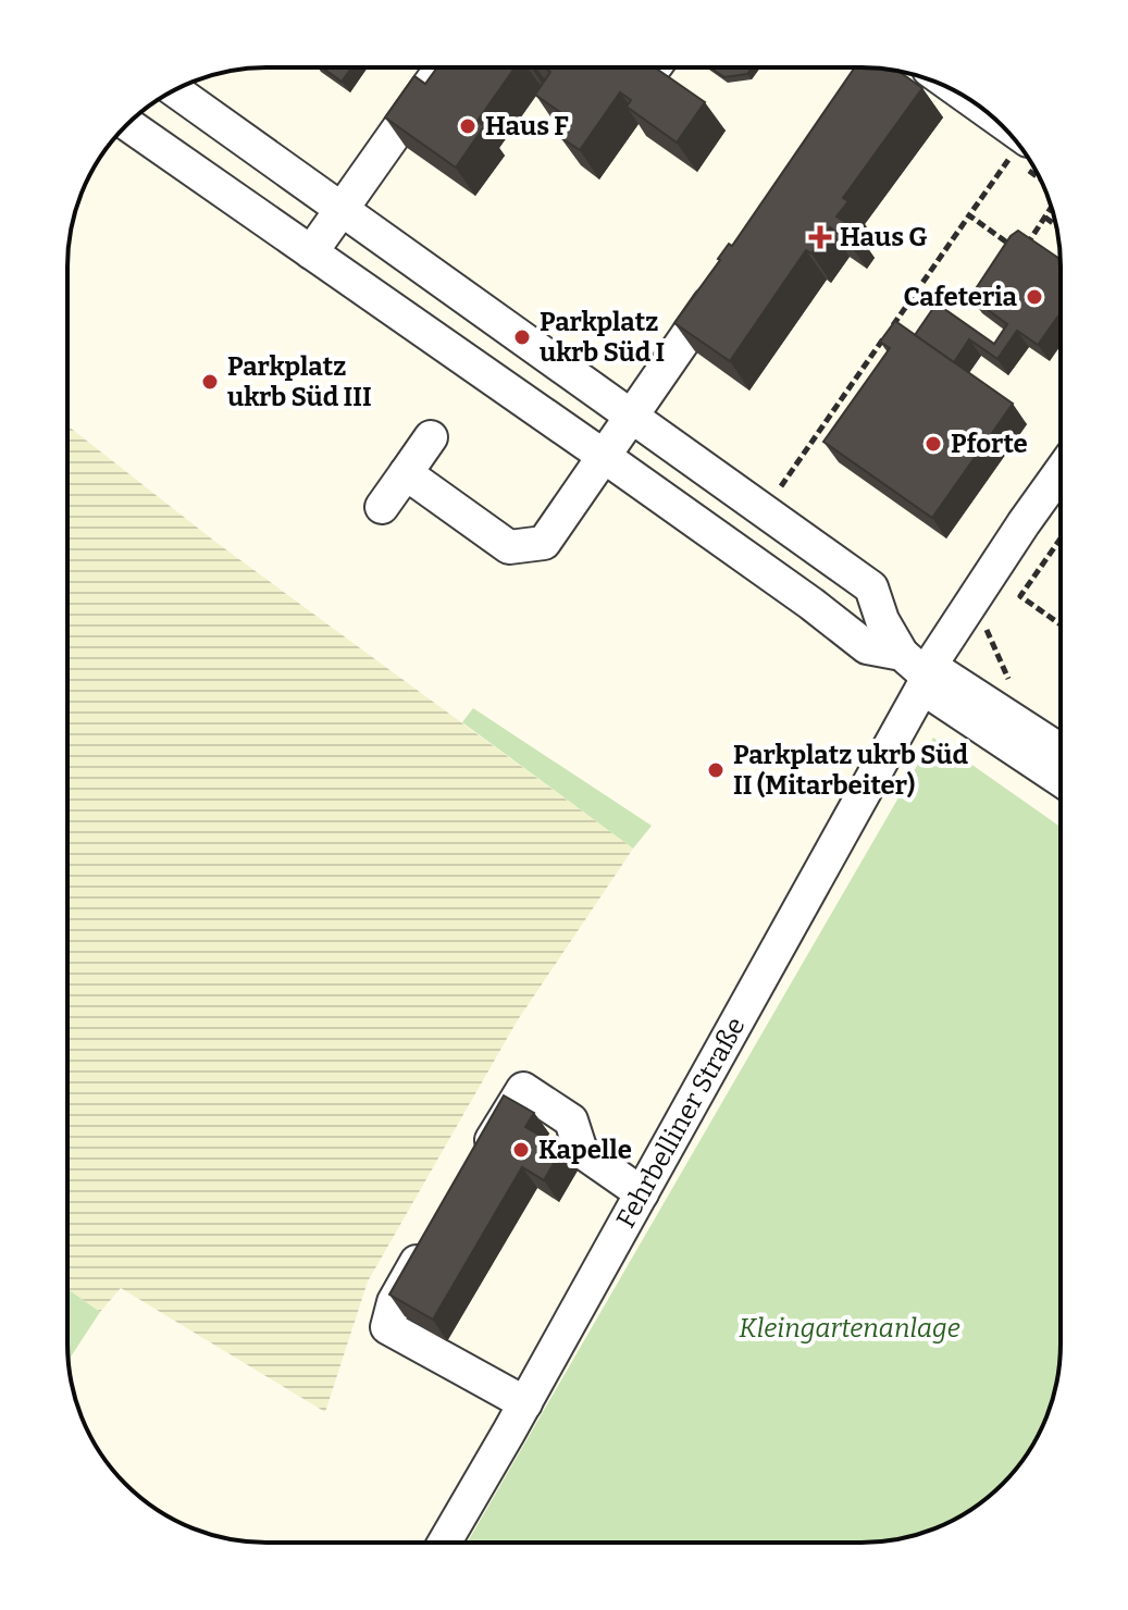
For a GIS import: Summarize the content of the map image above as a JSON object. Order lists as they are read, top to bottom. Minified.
{"streets":{"lane":["Fehrbelliner Straße"]},"parks":["Kleingartenanlage"],"places":{"other":["Haus F","Cafeteria","Parkplatz ukrb Süd I","Parkplatz ukrb Süd III","Pforte","Parkplatz ukrb Süd II (Mitarbeiter)","Kapelle"],"health":["Haus G"]}}
